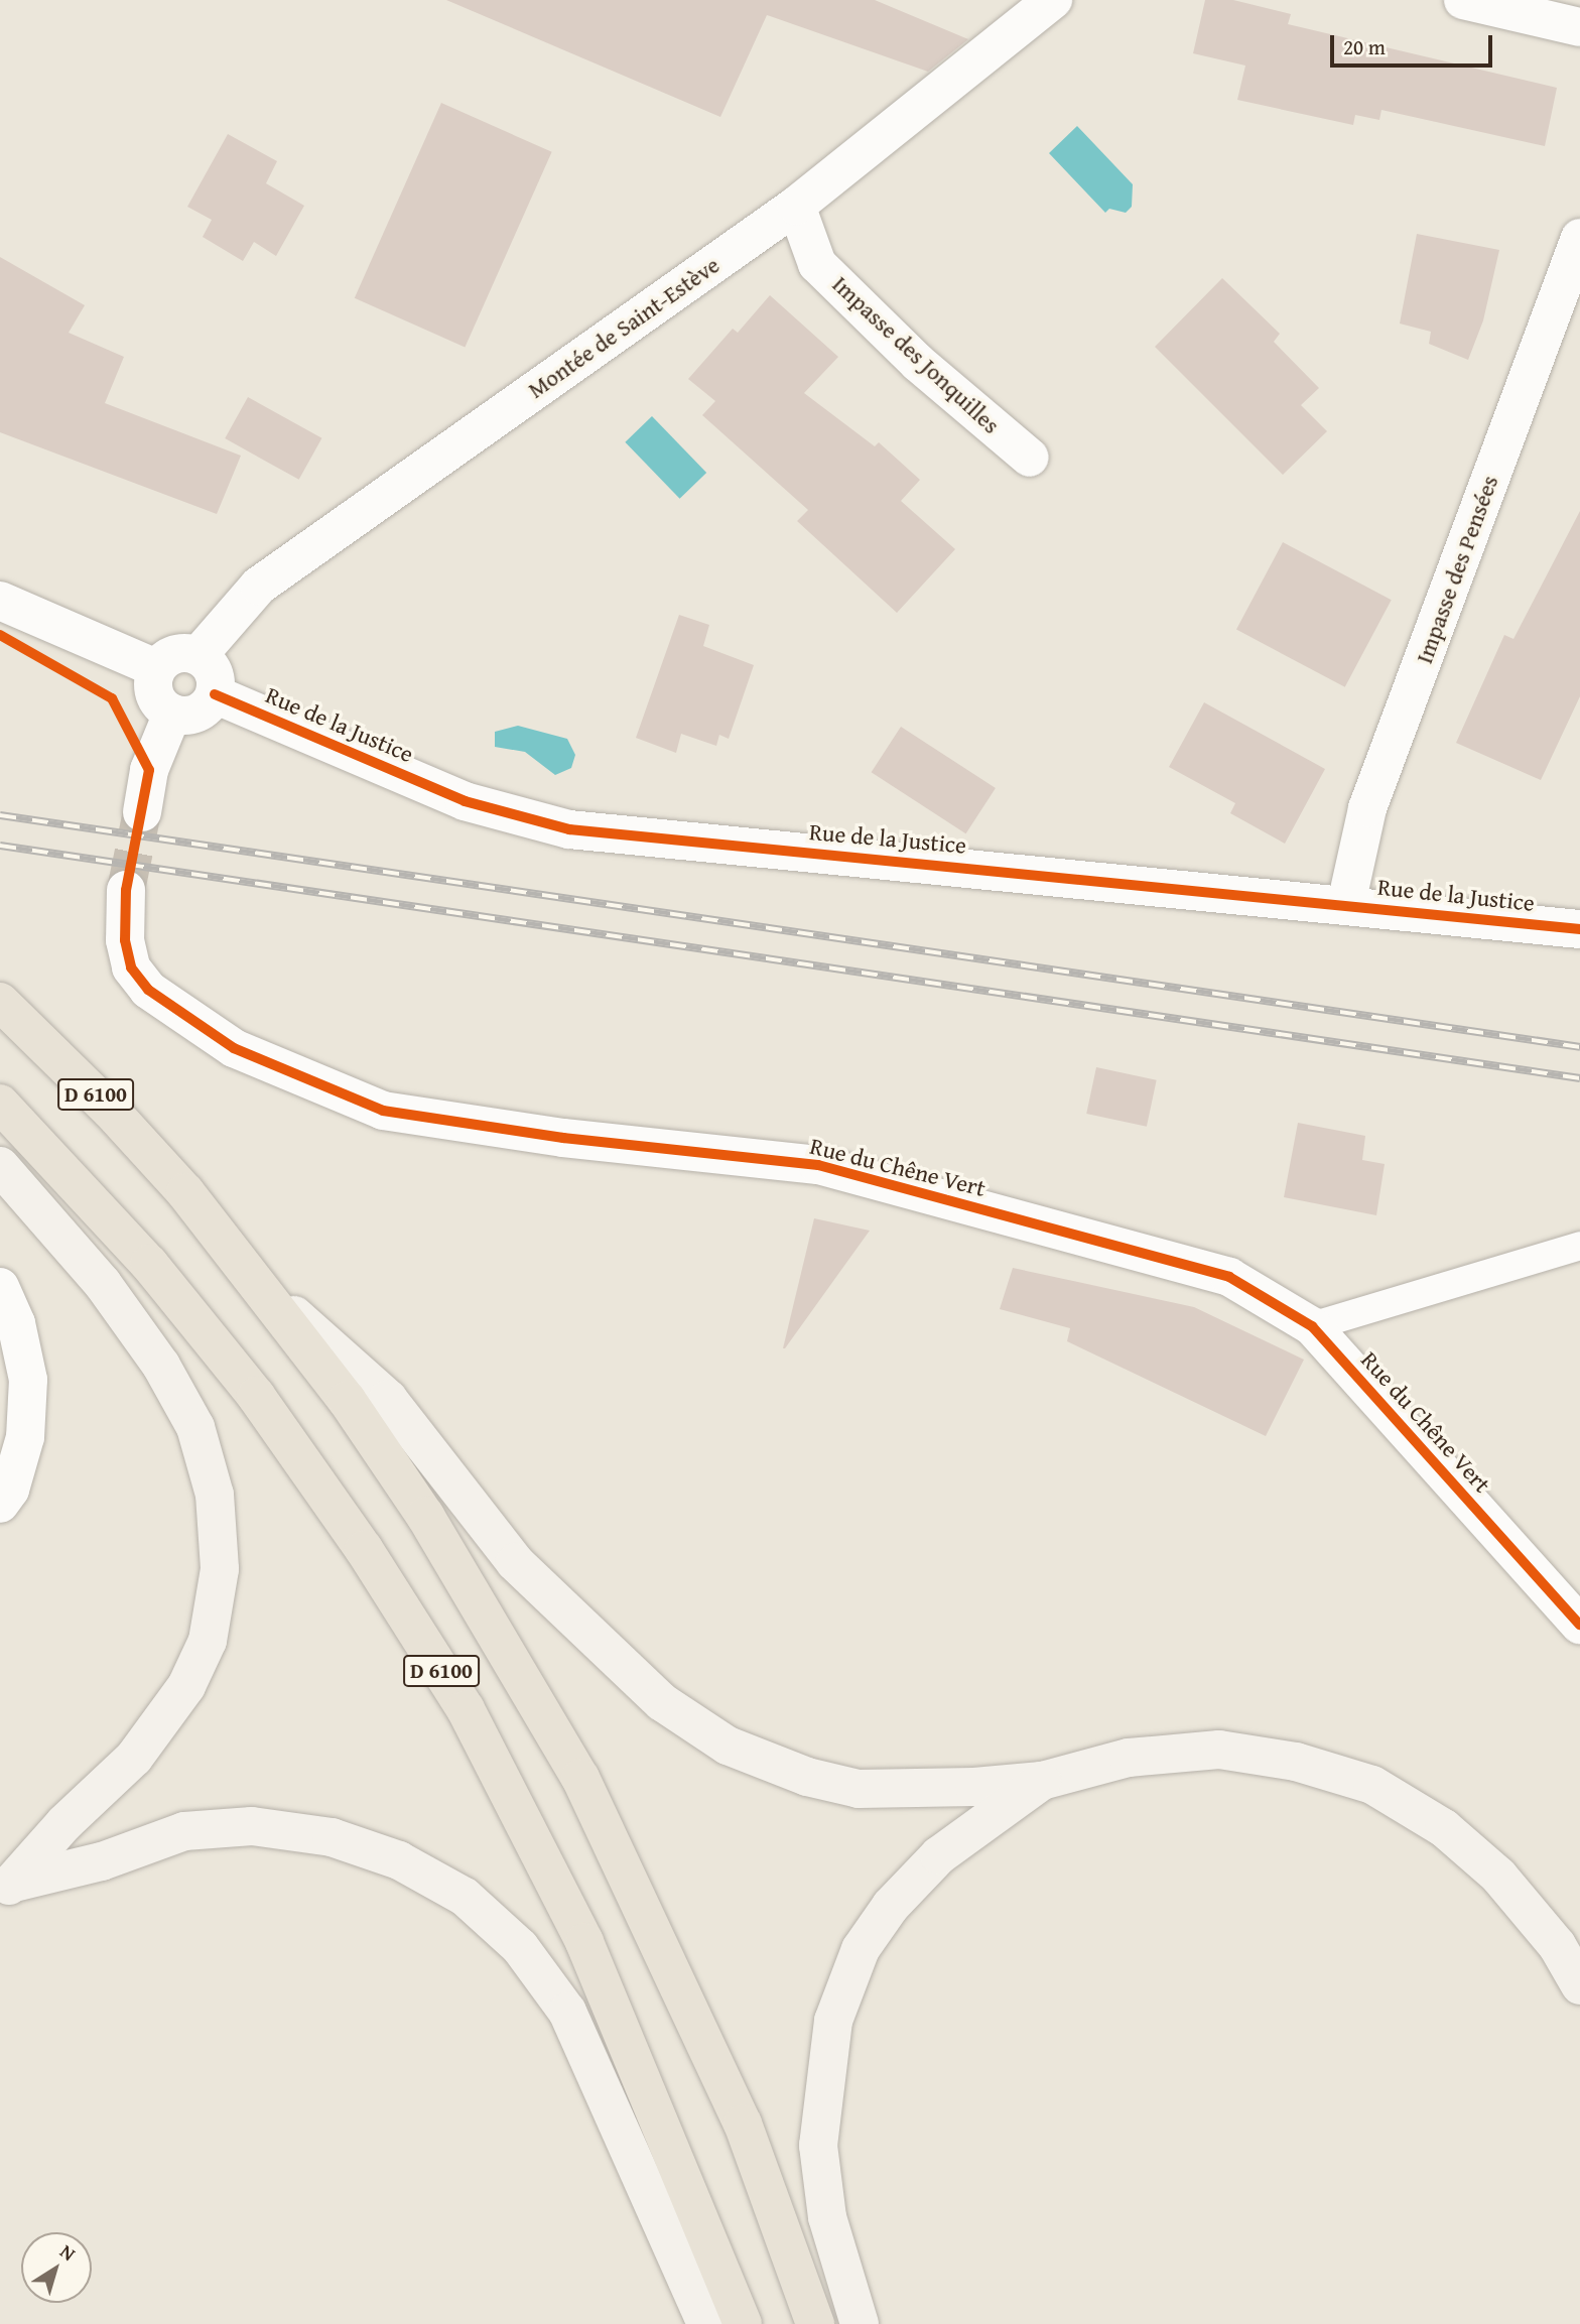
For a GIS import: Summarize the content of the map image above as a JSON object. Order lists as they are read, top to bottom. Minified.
{"streets":{"main road":["D 6100"],"street":["Montée de Saint-Estève","Impasse des Jonquilles","Impasse des Pensées","Rue de la Justice","Rue du Chêne Vert"]},"crossings":[["Montée de Saint-Estève","Impasse des Jonquilles"],["Montée de Saint-Estève","Rue de la Justice"],["Impasse des Pensées","Rue de la Justice"]],"scale_bar":"20 m","north":"top right"}
